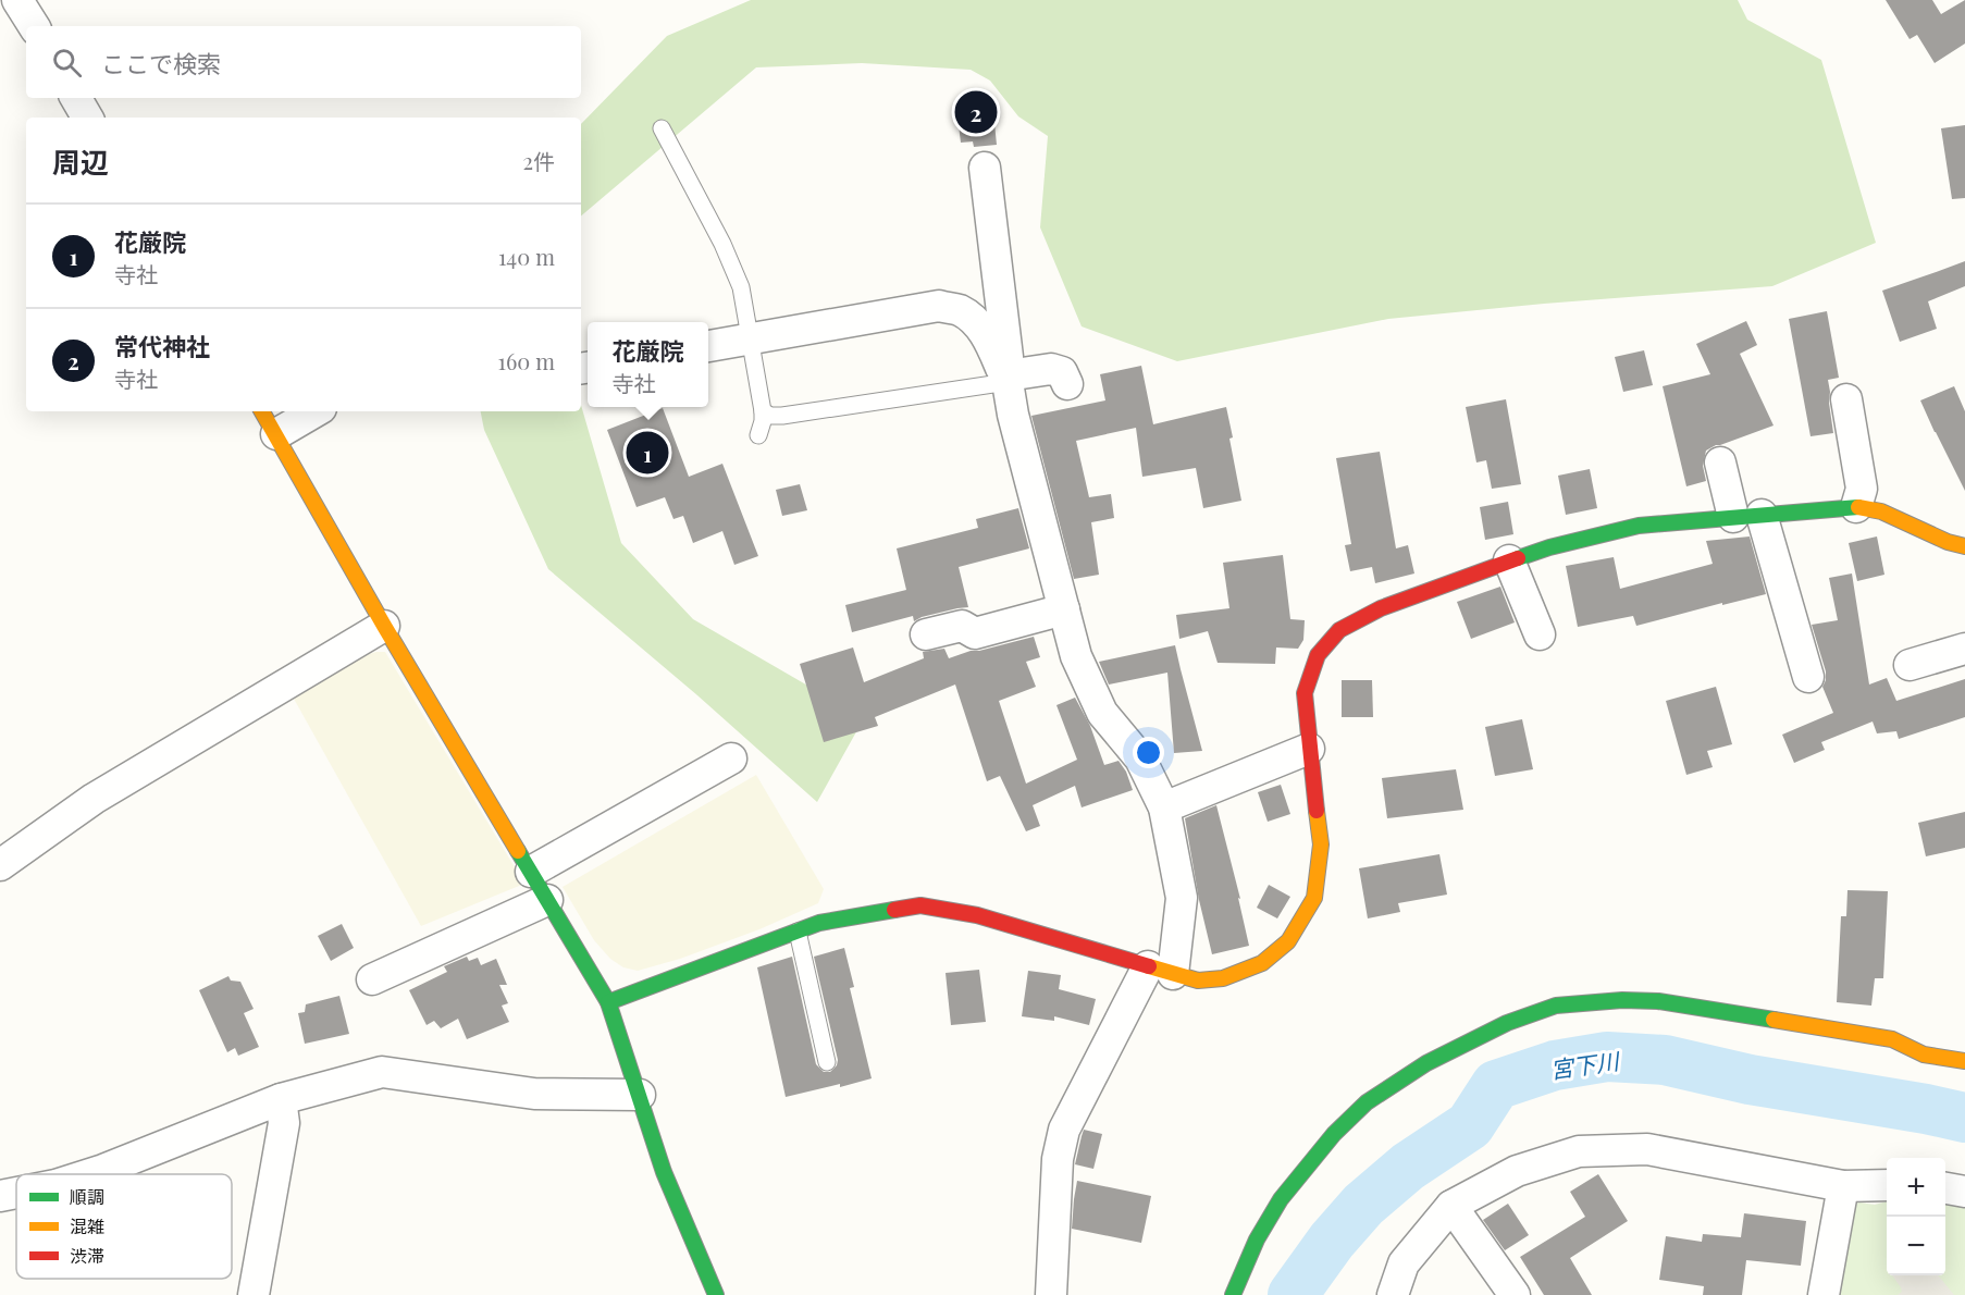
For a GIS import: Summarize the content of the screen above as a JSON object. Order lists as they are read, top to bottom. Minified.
{"water":["宮下川"],"legend":["順調","混雑","渋滞"],"page":{"search":"ここで検索","pins":["2","1"],"heading":["周辺","2件"],"list":[{"mark":"1","name":"花厳院","note":"寺社","value":"140 m"},{"mark":"2","name":"常代神社","note":"寺社","value":"160 m"}],"popup":["花厳院","寺社"],"map_buttons":["+","−"]}}
